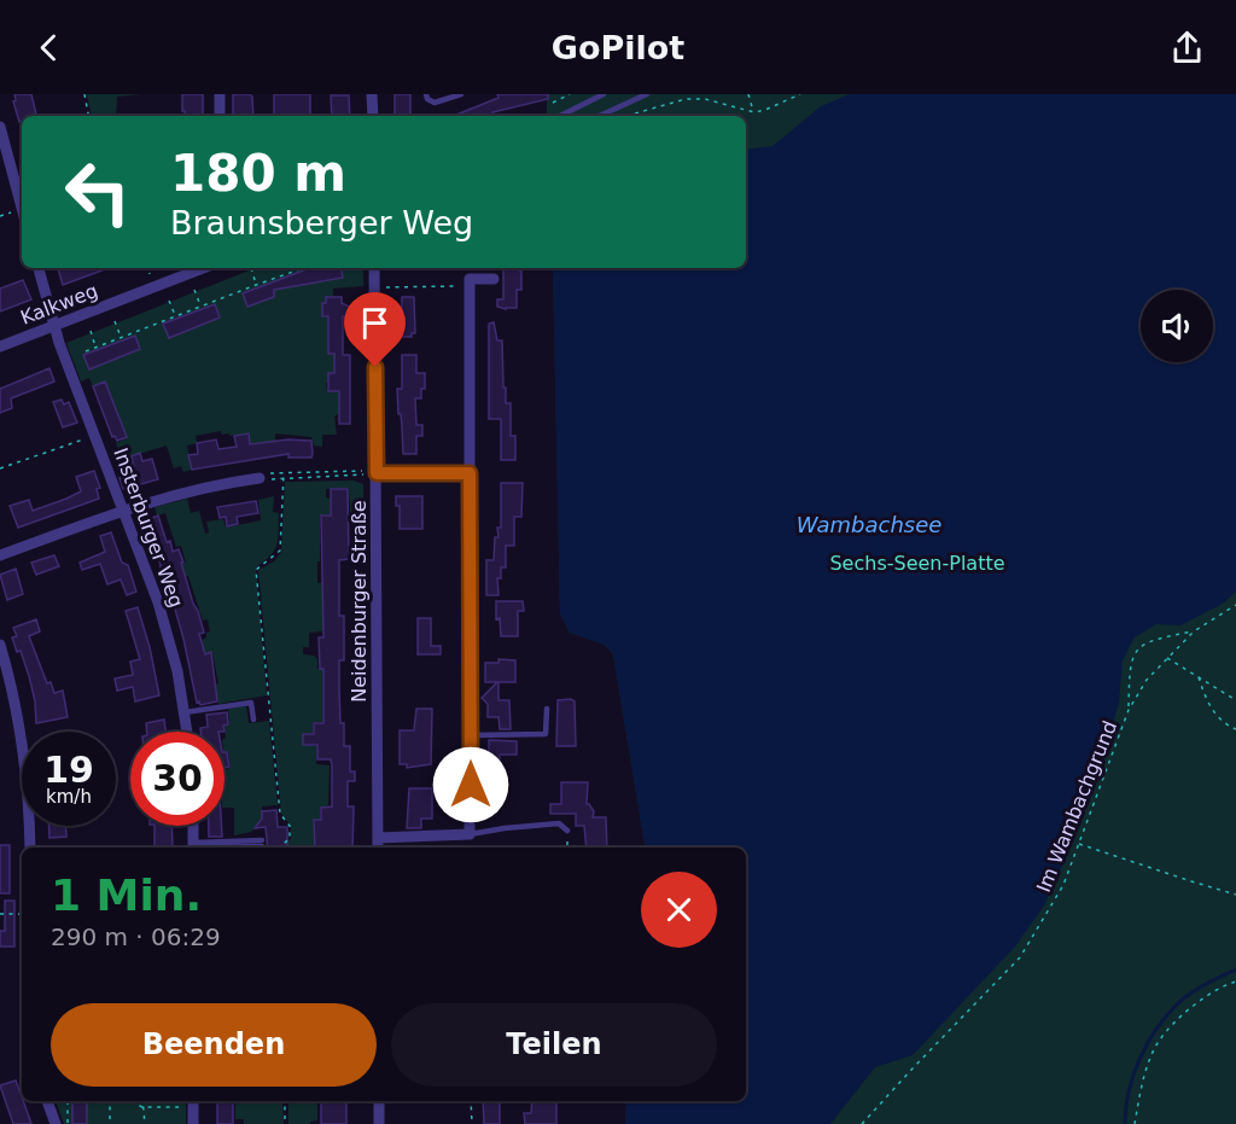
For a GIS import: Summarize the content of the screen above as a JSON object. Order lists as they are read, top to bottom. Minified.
{"streets":{"street":["Kalkweg","Insterburger Weg","Neidenburger Straße"],"path":["Im Wambachgrund"]},"crossings":[["Kalkweg","Insterburger Weg"]],"water":["Wambachsee"],"parks":["Sechs-Seen-Platte"],"page":{"header":"GoPilot","turn":["180 m","Braunsberger Weg"],"speed":"19 km/h","limit":"30","heading":["1 Min.","290 m · 06:29"],"buttons":["Beenden","Teilen"]}}
